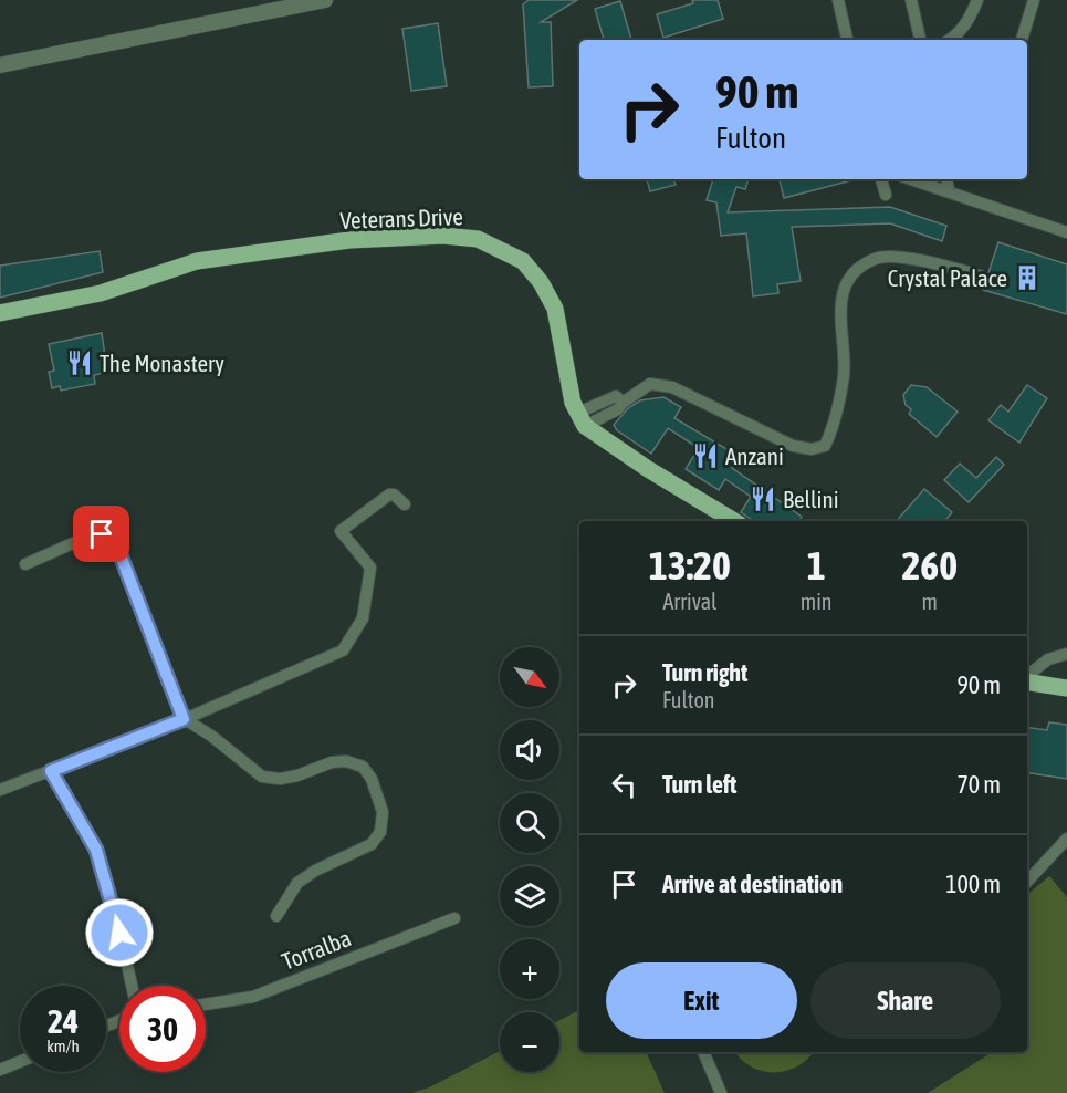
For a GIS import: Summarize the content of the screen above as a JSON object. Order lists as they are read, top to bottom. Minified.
{"streets":{"main road":["Veterans Drive"],"street":["Torralba"]},"places":{"building":["Crystal Palace"],"restaurant":["The Monastery","Anzani","Bellini"]},"north":"bottom right","page":{"turn":["90 m","Fulton"],"eta":["13:20","Arrival","1","min","260","m"],"list":[{"name":"Turn right","note":"Fulton","value":"90 m"},{"name":"Turn left","value":"70 m"},{"name":"Arrive at destination","value":"100 m"}],"map_buttons":["+","−"],"buttons":["Exit","Share"],"speed":"24 km/h","limit":"30"}}
